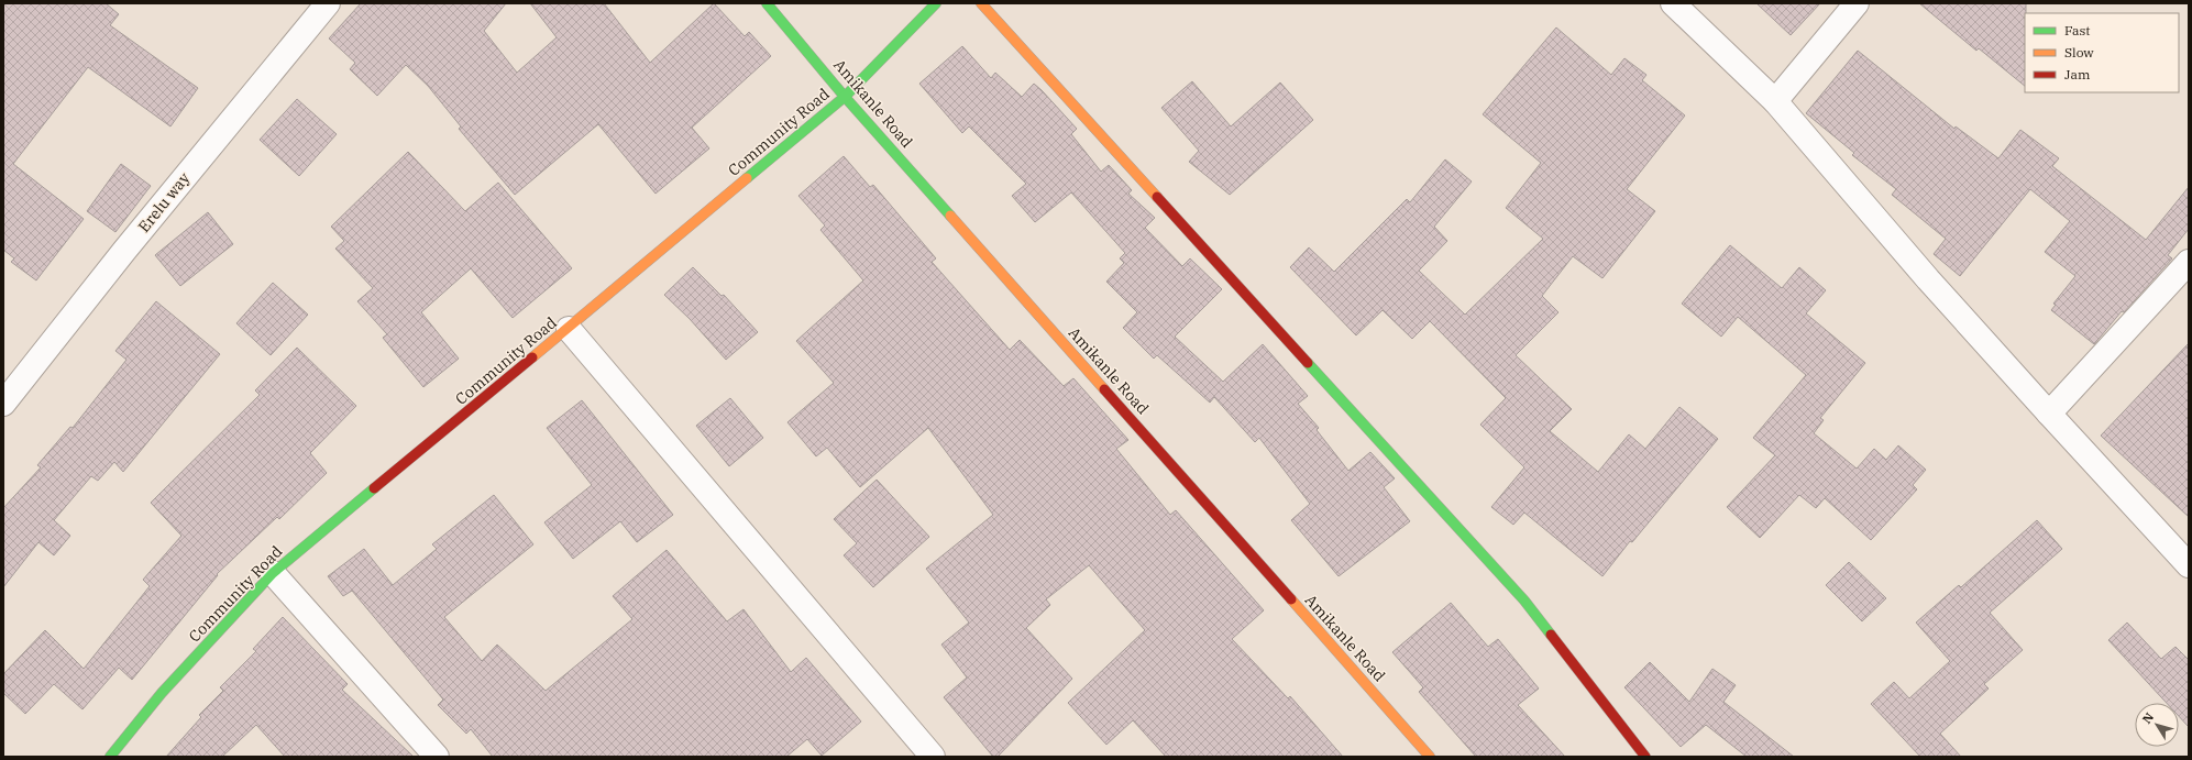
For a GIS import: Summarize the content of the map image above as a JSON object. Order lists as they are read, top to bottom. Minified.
{"streets":{"street":["Amikanle Road","Community Road","Erelu way"]},"crossings":[["Amikanle Road","Community Road"]],"legend":["Fast","Slow","Jam"],"north":"top left"}
